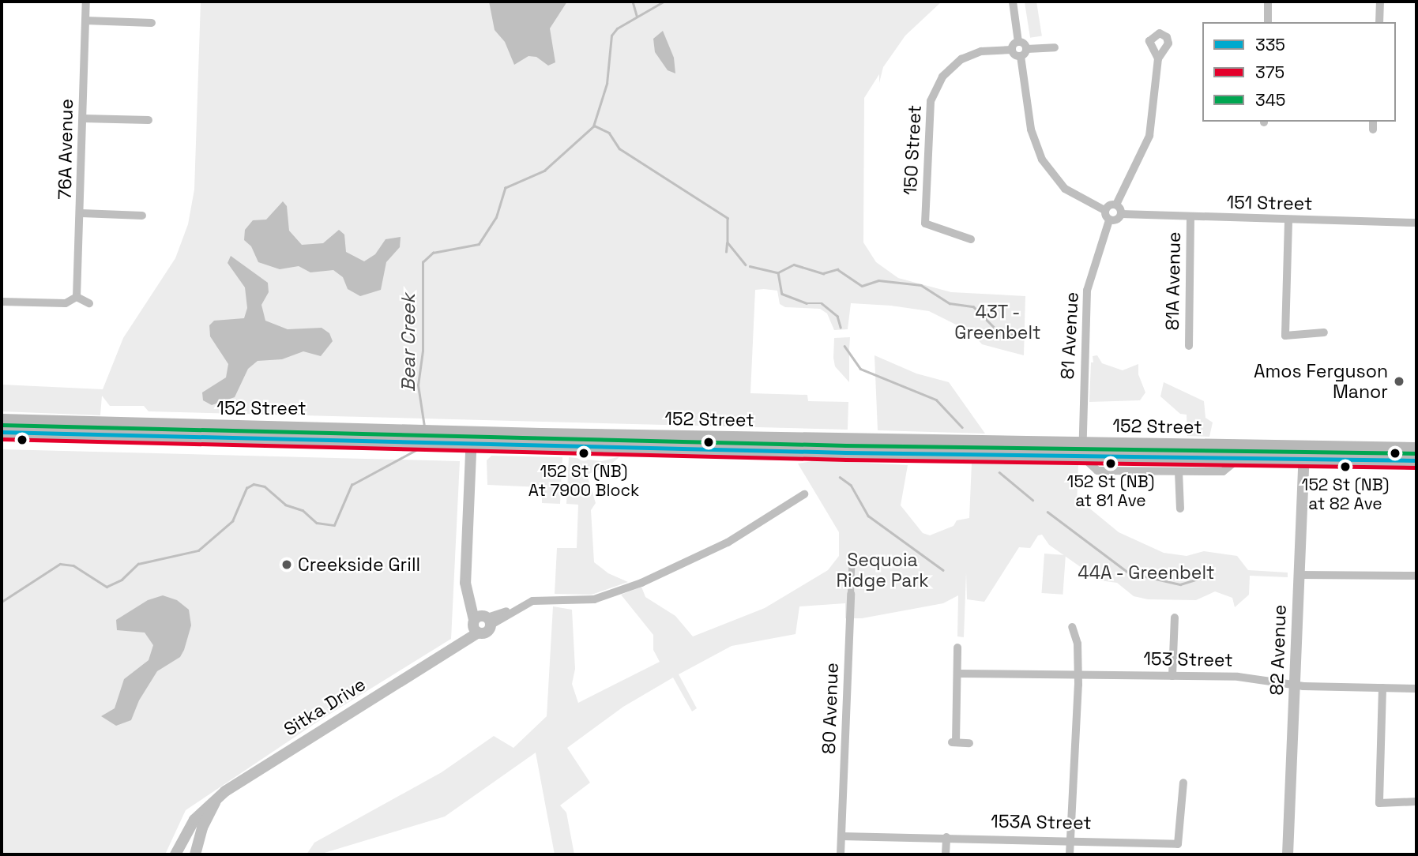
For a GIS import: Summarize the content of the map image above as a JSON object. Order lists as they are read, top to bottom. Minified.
{"streets":{"main road":["152 Street"],"street":["76A Avenue","150 Street","151 Street","81A Avenue","81 Avenue","82 Avenue","153 Street","Sitka Drive","80 Avenue","153A Street"]},"crossings":[["151 Street","81A Avenue"],["81 Avenue","152 Street"],["152 Street","82 Avenue"],["82 Avenue","153 Street"],["80 Avenue","153A Street"]],"water":["Bear Creek"],"parks":["43T - Greenbelt","Sequoia Ridge Park","44A - Greenbelt"],"places":["Amos Ferguson Manor","152 St (NB) At 7900 Block","152 St (NB) at 81 Ave","152 St (NB) at 82 Ave","Creekside Grill"],"lines":["transit line 345","transit line 335","transit line 375"],"legend":["335","375","345"]}
